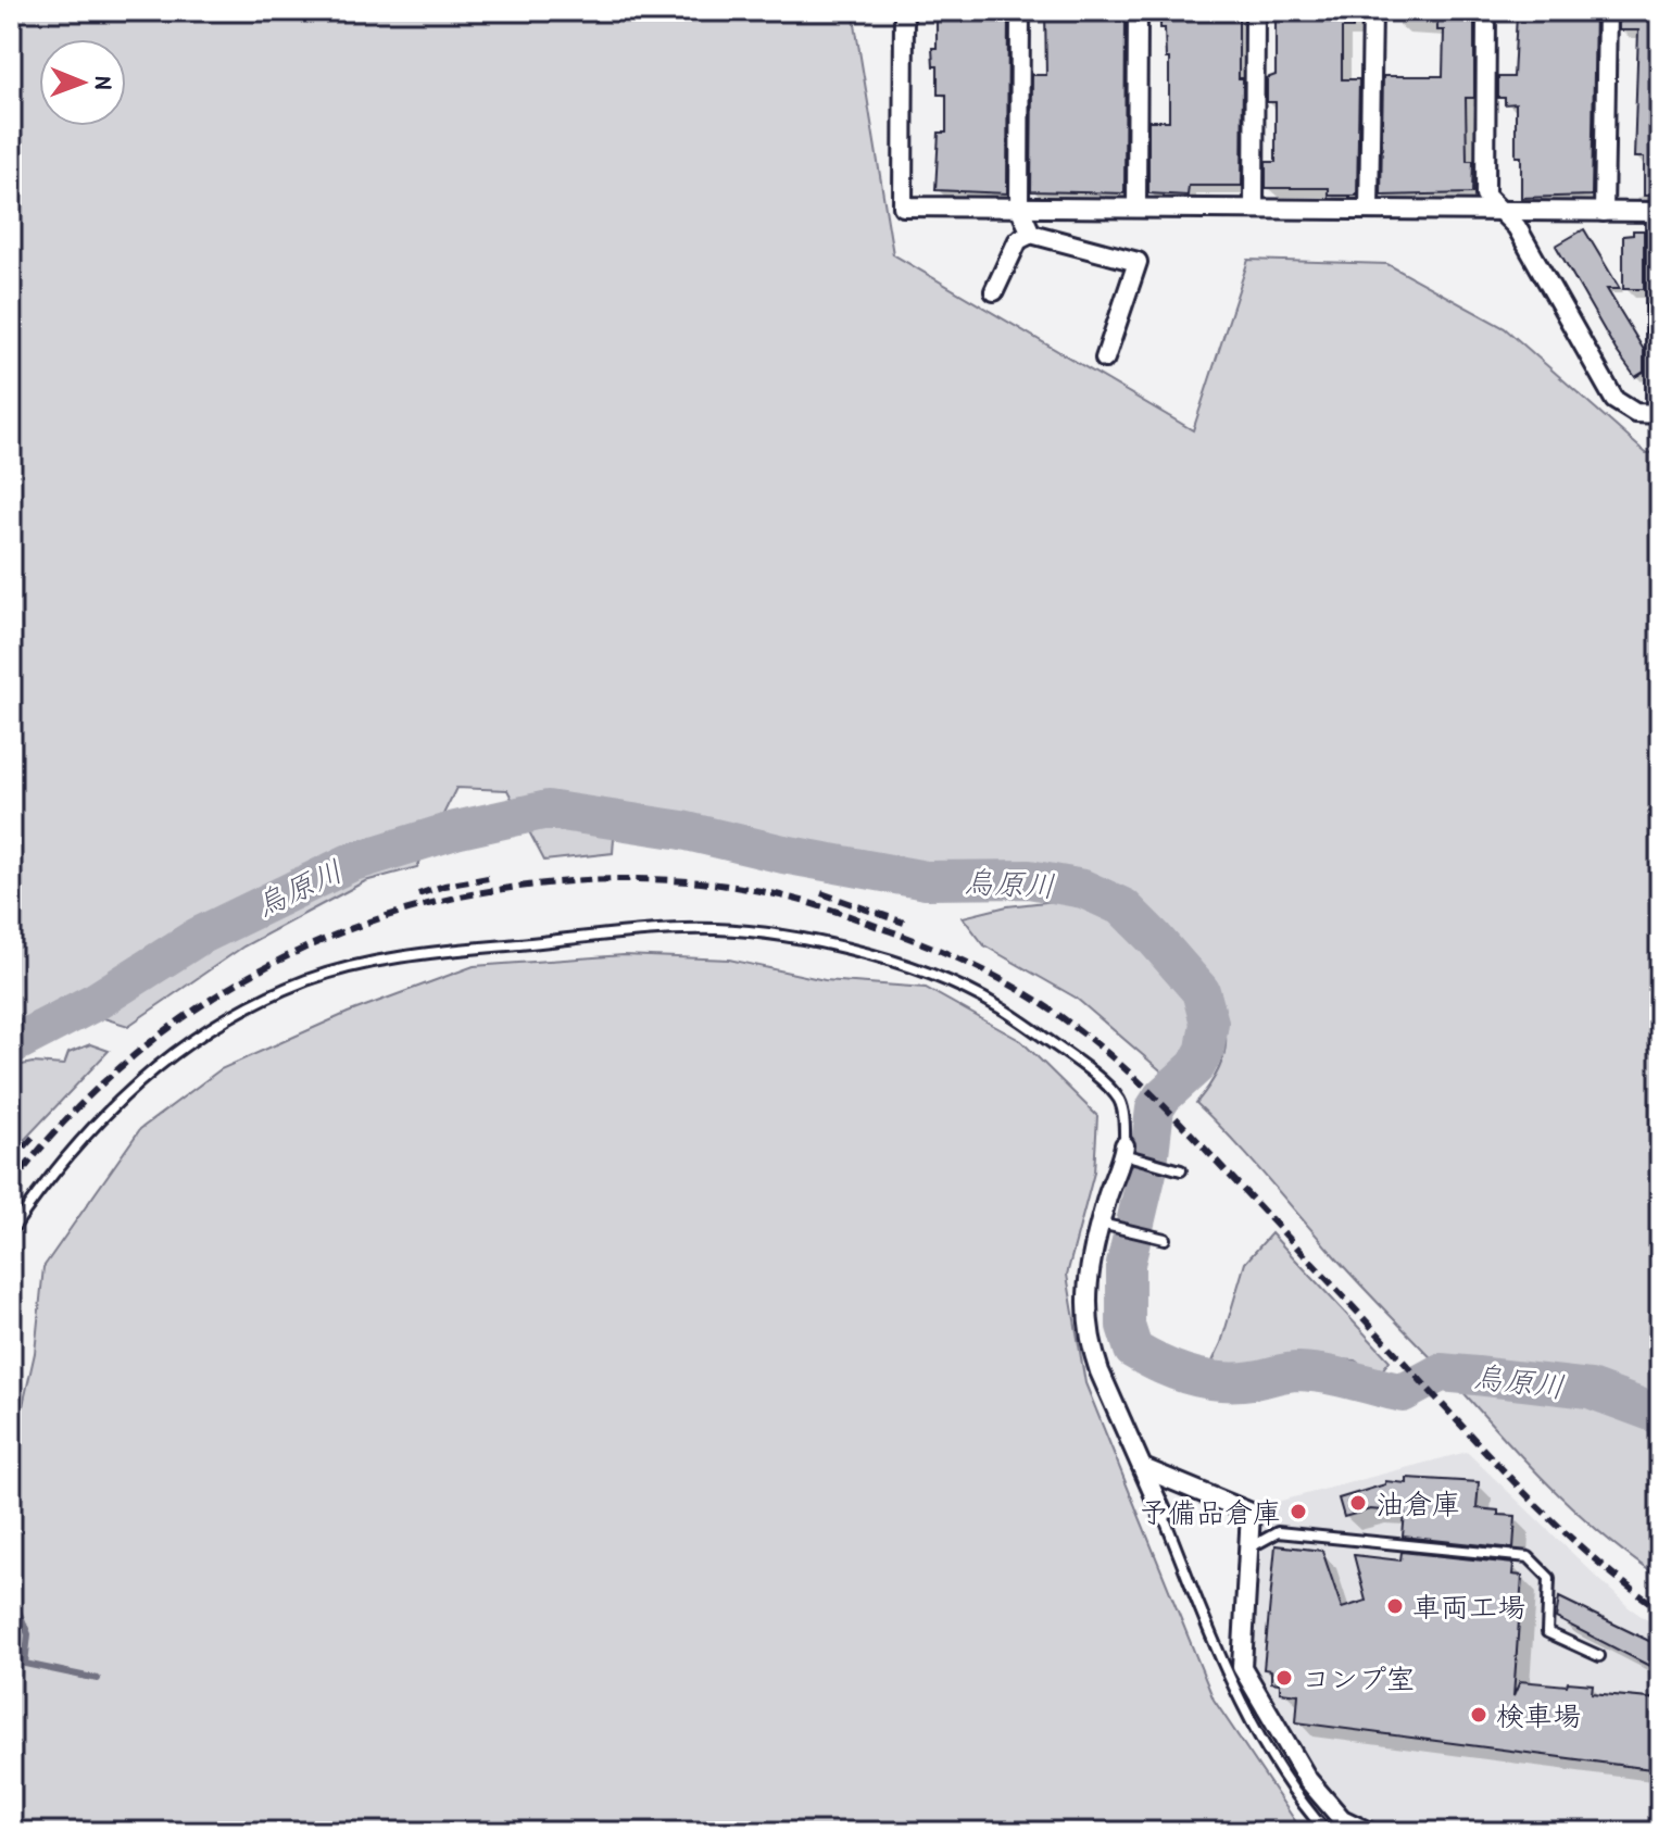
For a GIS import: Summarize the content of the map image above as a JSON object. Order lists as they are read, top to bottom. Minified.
{"water":["烏原川"],"places":["油倉庫","予備品倉庫","車両工場","コンプ室","検車場"],"north":"right"}
